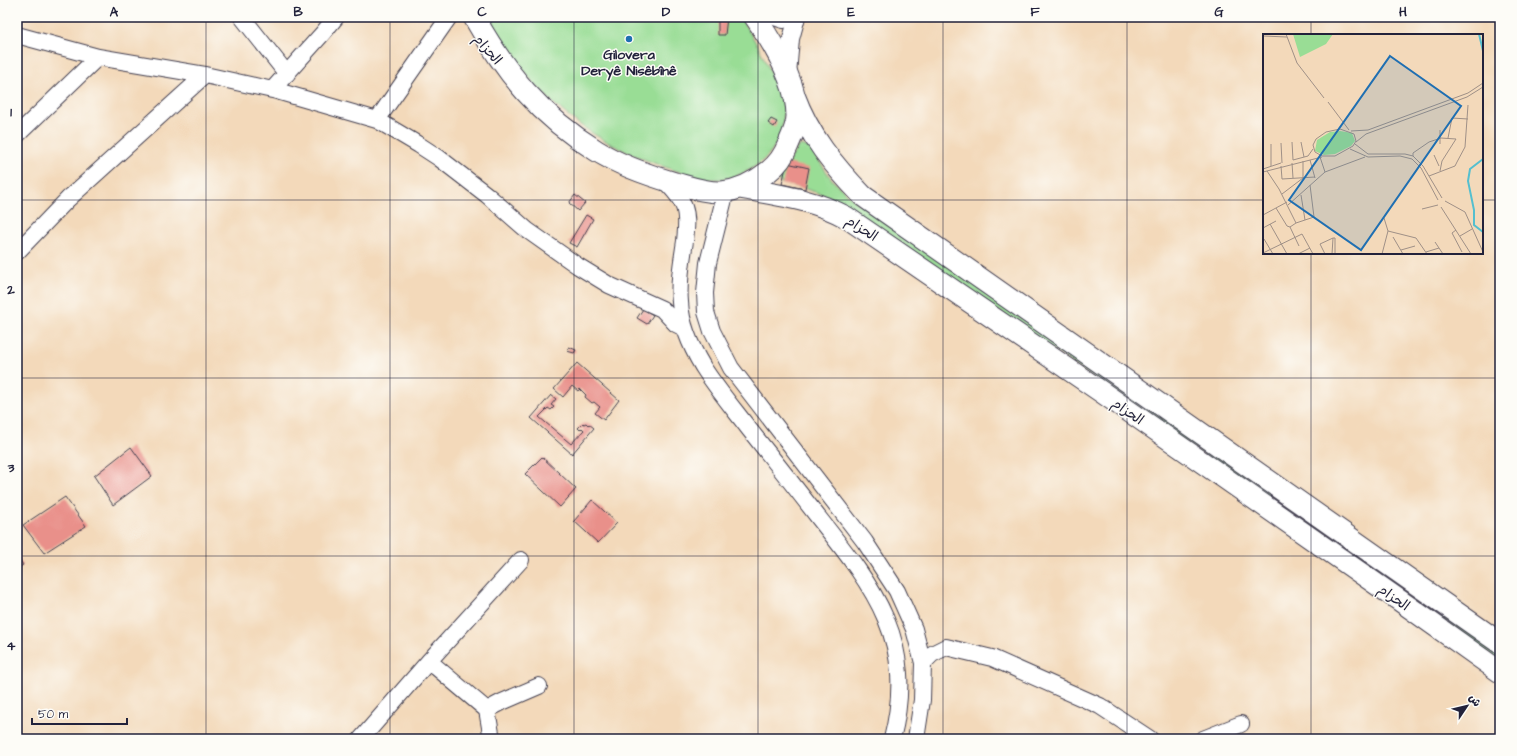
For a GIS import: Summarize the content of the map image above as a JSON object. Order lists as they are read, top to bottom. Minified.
{"streets":{"main road":["الحزام"]},"places":["Gilovera Deryê Nisêbînê"],"scale_bar":"50 m","north":"top right","grid":{"columns":["A","B","C","D","E","F","G","H"],"rows":["1","2","3","4"]}}
